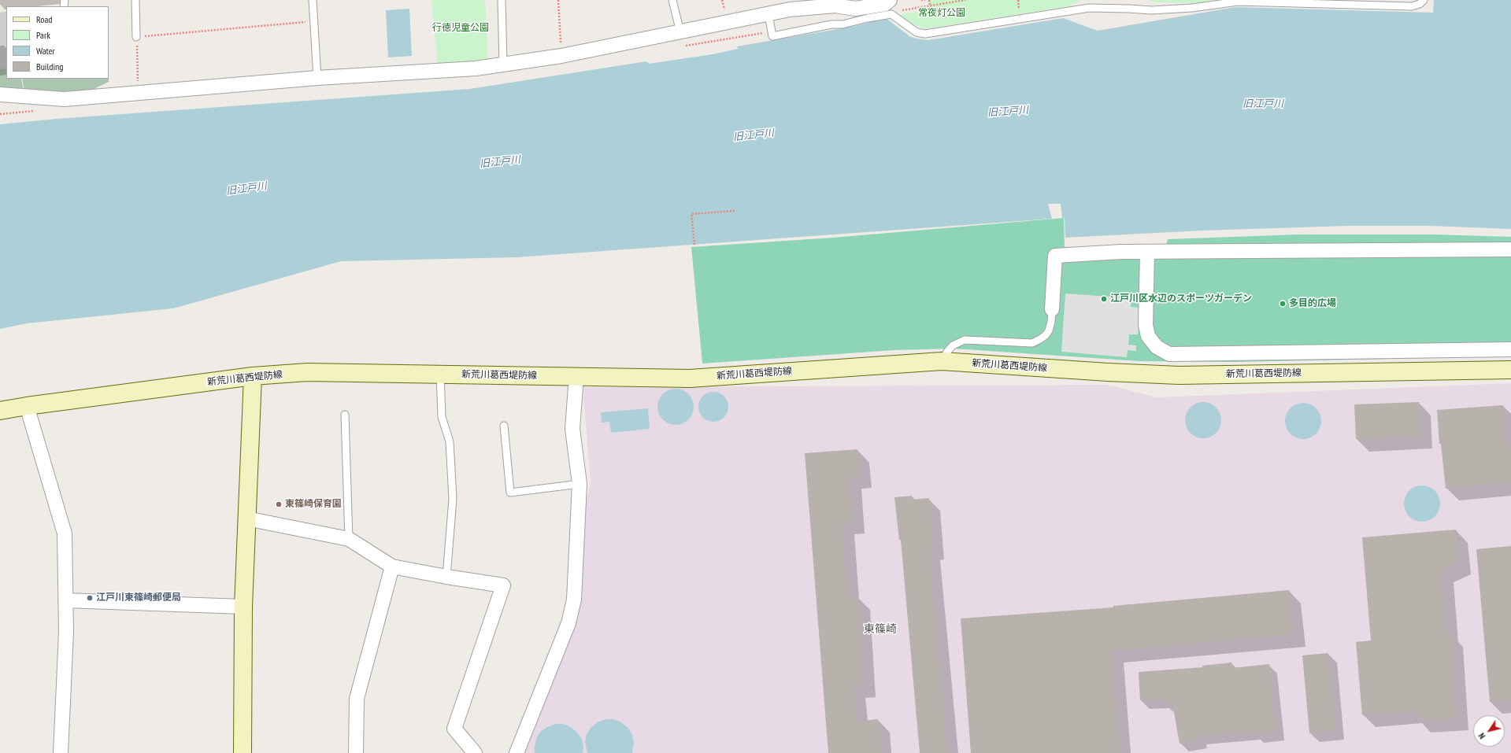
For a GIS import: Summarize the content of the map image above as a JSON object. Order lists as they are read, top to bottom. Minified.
{"streets":{"main road":["新荒川葛西堤防線"]},"districts":["東篠崎"],"water":["旧江戸川"],"parks":["常夜灯公園","行徳児童公園"],"places":["江戸川区水辺のスポーツガーデン","多目的広場","東篠崎保育園","江戸川東篠崎郵便局"],"legend":["Road","Park","Water","Building"],"north":"bottom left"}
